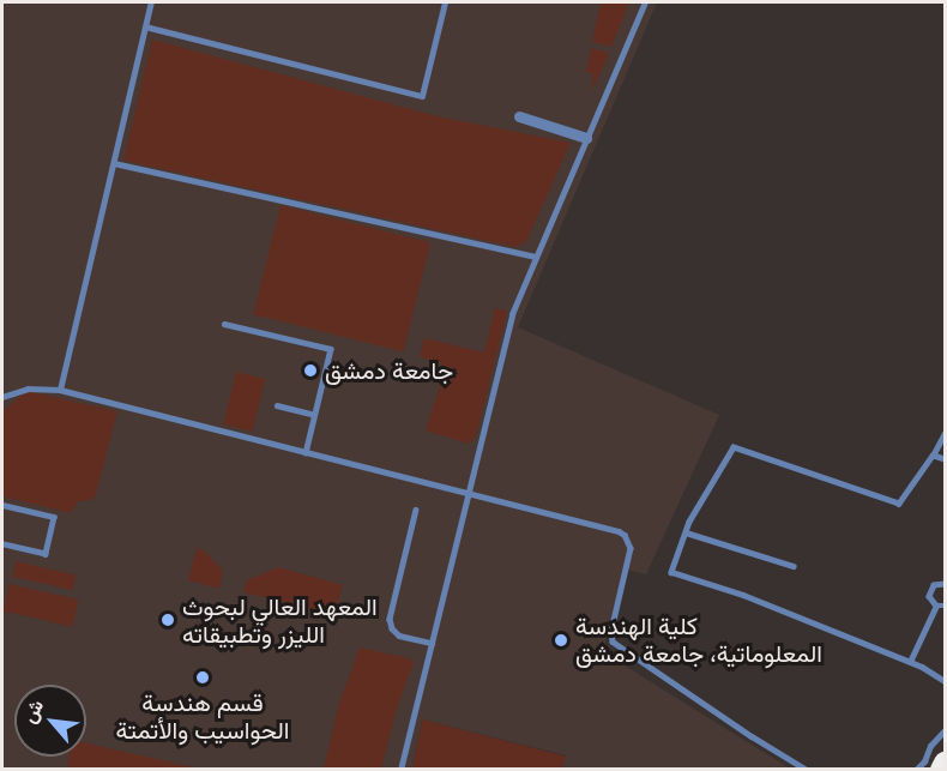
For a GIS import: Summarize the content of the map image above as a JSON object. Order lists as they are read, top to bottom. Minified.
{"places":["جامعة دمشق","المعهد العالي لبحوث الليزر وتطبيقاته","كلية الهندسة المعلوماتية، جامعة دمشق","قسم هندسة الحواسيب والأتمتة"],"north":"top left"}
